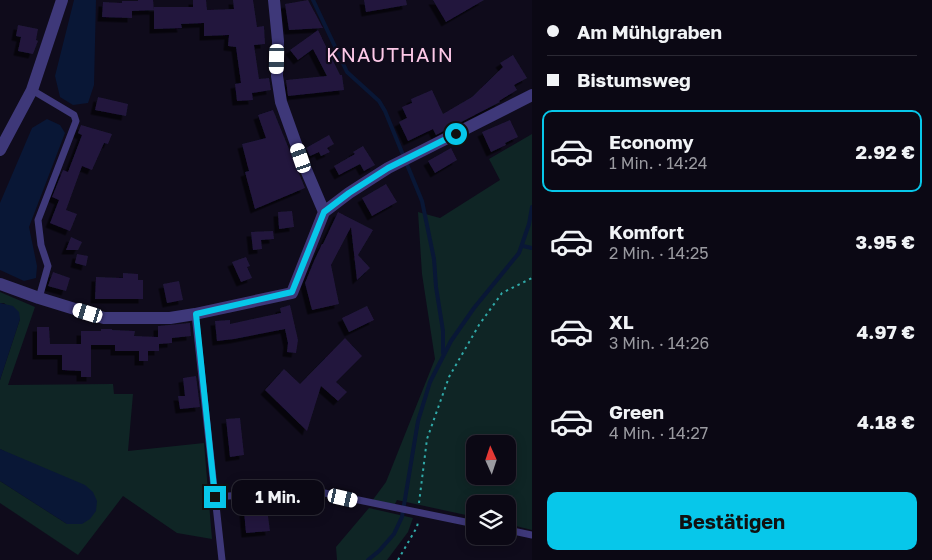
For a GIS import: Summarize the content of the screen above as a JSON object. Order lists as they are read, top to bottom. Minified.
{"districts":["KNAUTHAIN"],"north":"top","page":{"banner":["Am Mühlgraben","Bistumsweg"],"list":[{"name":"Economy","note":"1 Min. · 14:24","value":"2.92 €"},{"name":"Komfort","note":"2 Min. · 14:25","value":"3.95 €"},{"name":"XL","note":"3 Min. · 14:26","value":"4.97 €"},{"name":"Green","note":"4 Min. · 14:27","value":"4.18 €"}],"bubble":"1 Min.","buttons":"Bestätigen"}}
